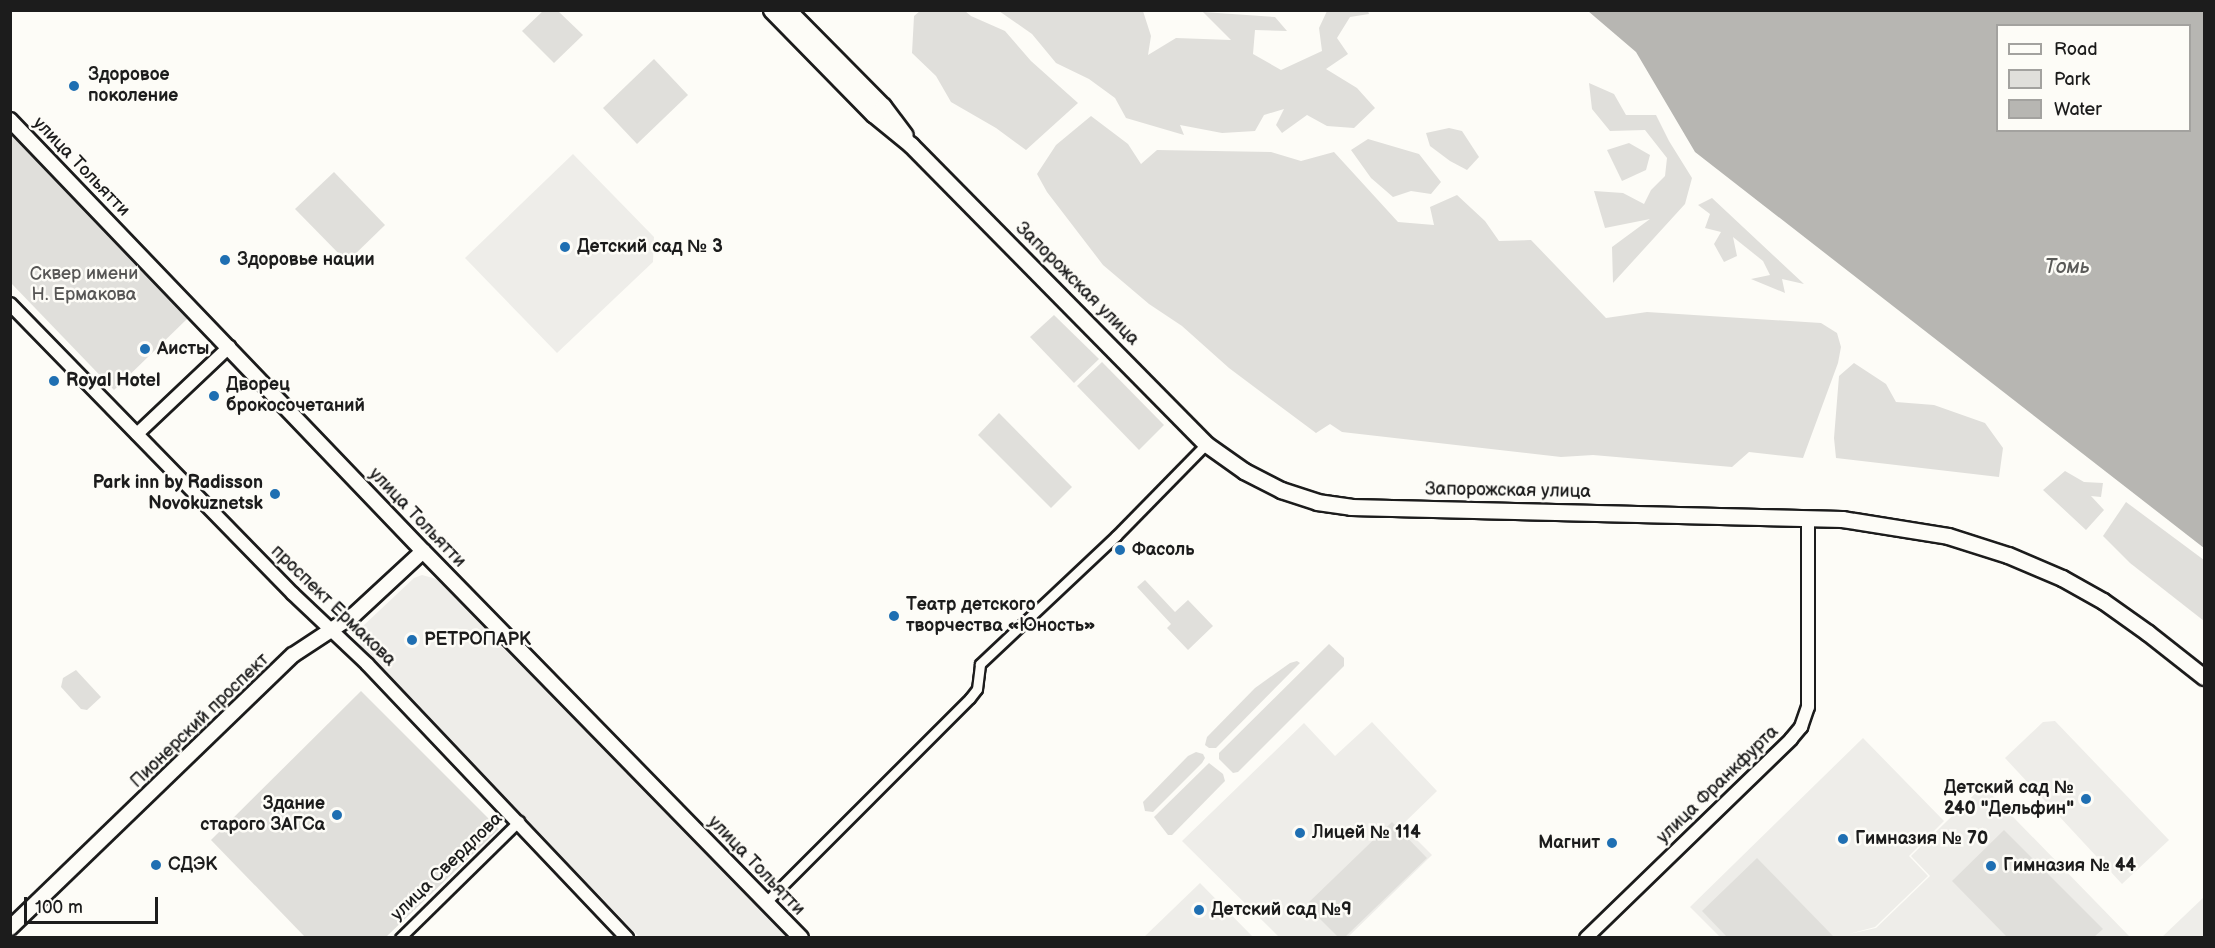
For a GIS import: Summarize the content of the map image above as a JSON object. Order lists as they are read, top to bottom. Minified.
{"streets":{"main road":["улица Тольятти","Запорожская улица","Пионерский проспект"],"street":["проспект Ермакова","улица Франкфурта","улица Свердлова"]},"crossings":[["улица Тольятти","Пионерский проспект"],["Запорожская улица","улица Франкфурта"],["проспект Ермакова","Пионерский проспект"],["проспект Ермакова","улица Свердлова"]],"water":["Томь"],"parks":["Сквер имени Н. Ермакова"],"places":["Здоровое поколение","Детский сад № 3","Здоровье нации","Аисты","Royal Hotel","Дворец брокосочетаний","Park inn by Radisson Novokuznetsk","Фасоль","Театр детского творчества «Юность»","РЕТРОПАРК","Детский сад № 240 \"Дельфин\"","Здание старого ЗАГСа","Лицей № 114","Гимназия № 70","Магнит","СДЭК","Гимназия № 44","Детский сад №9"],"legend":["Road","Park","Water"],"scale_bar":"100 m"}
